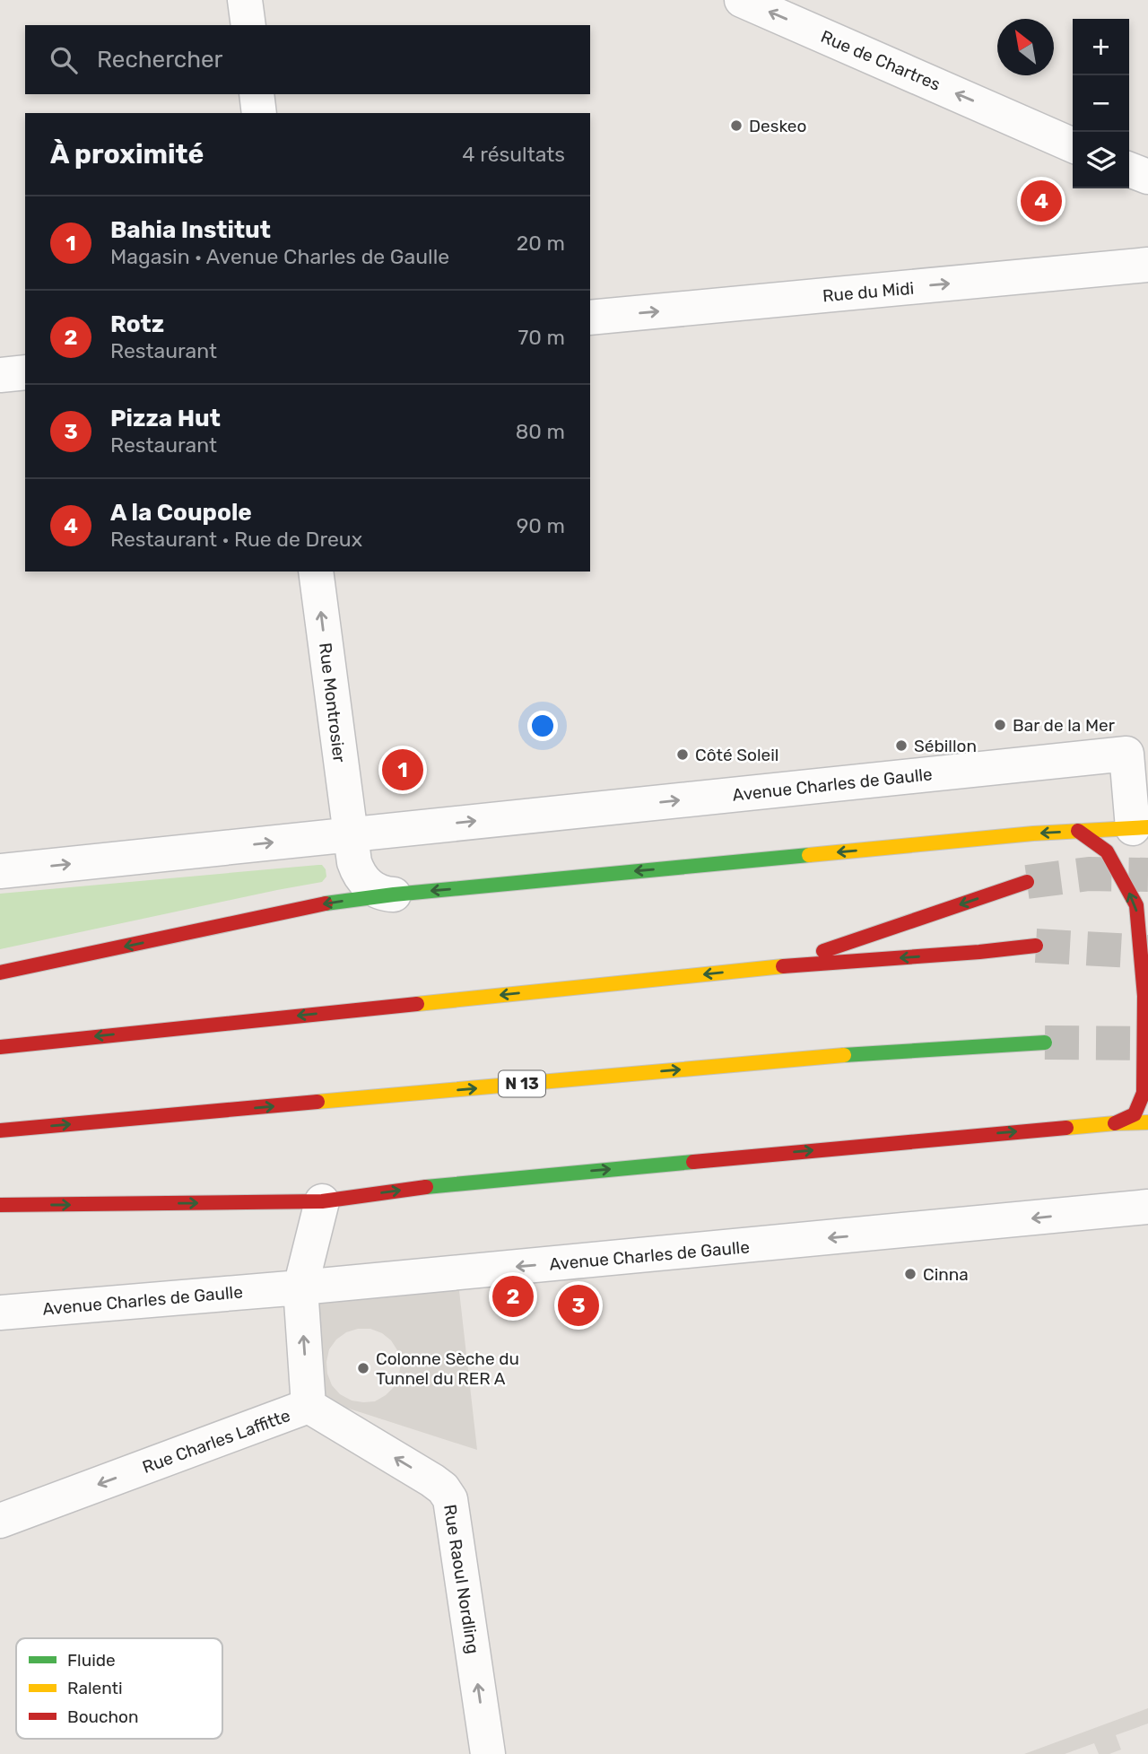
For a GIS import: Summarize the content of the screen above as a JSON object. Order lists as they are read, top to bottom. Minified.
{"streets":{"main road":["Avenue Charles de Gaulle","N 13"],"street":["Rue de Chartres","Rue du Midi","Rue Montrosier","Rue Charles Laffitte","Rue Raoul Nordling"]},"crossings":[["Rue Montrosier","Avenue Charles de Gaulle"],["Avenue Charles de Gaulle","Rue Charles Laffitte"],["Rue Charles Laffitte","Rue Raoul Nordling"]],"one_way":["Rue de Chartres","Rue du Midi","Rue Montrosier","Rue Raoul Nordling"],"places":["Deskeo","Bar de la Mer","Sébillon","Côté Soleil","Cinna","Colonne Sèche du Tunnel du RER A"],"legend":["Fluide","Ralenti","Bouchon"],"north":"top left","page":{"map_buttons":["+","−"],"search":"Rechercher","heading":["À proximité","4 résultats"],"pins":["4","1","2","3"],"list":[{"mark":"1","name":"Bahia Institut","note":"Magasin · Avenue Charles de Gaulle","value":"20 m"},{"mark":"2","name":"Rotz","note":"Restaurant","value":"70 m"},{"mark":"3","name":"Pizza Hut","note":"Restaurant","value":"80 m"},{"mark":"4","name":"A la Coupole","note":"Restaurant · Rue de Dreux","value":"90 m"}]}}
